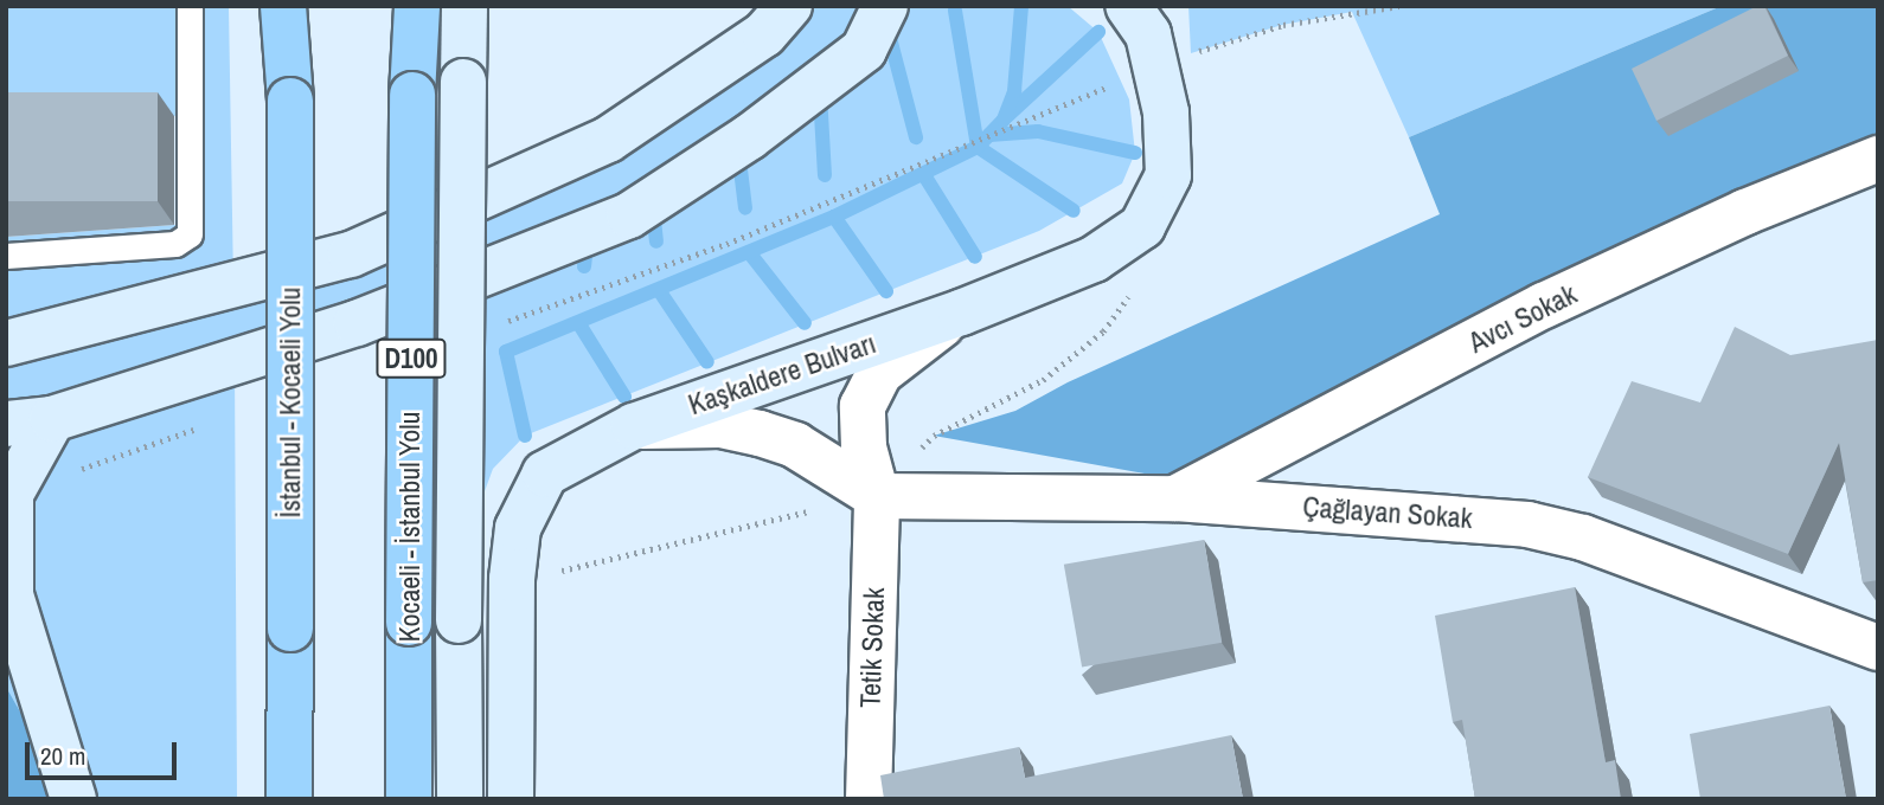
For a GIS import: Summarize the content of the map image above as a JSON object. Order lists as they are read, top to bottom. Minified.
{"streets":{"highway":["D100","İstanbul - Kocaeli Yolu","Kocaeli - İstanbul Yolu"],"main road":["Kaşkaldere Bulvarı"],"street":["Avcı Sokak","Çağlayan Sokak","Tetik Sokak"]},"crossings":[["Avcı Sokak","Çağlayan Sokak"],["Kaşkaldere Bulvarı","Tetik Sokak"],["Çağlayan Sokak","Tetik Sokak"]],"scale_bar":"20 m"}
